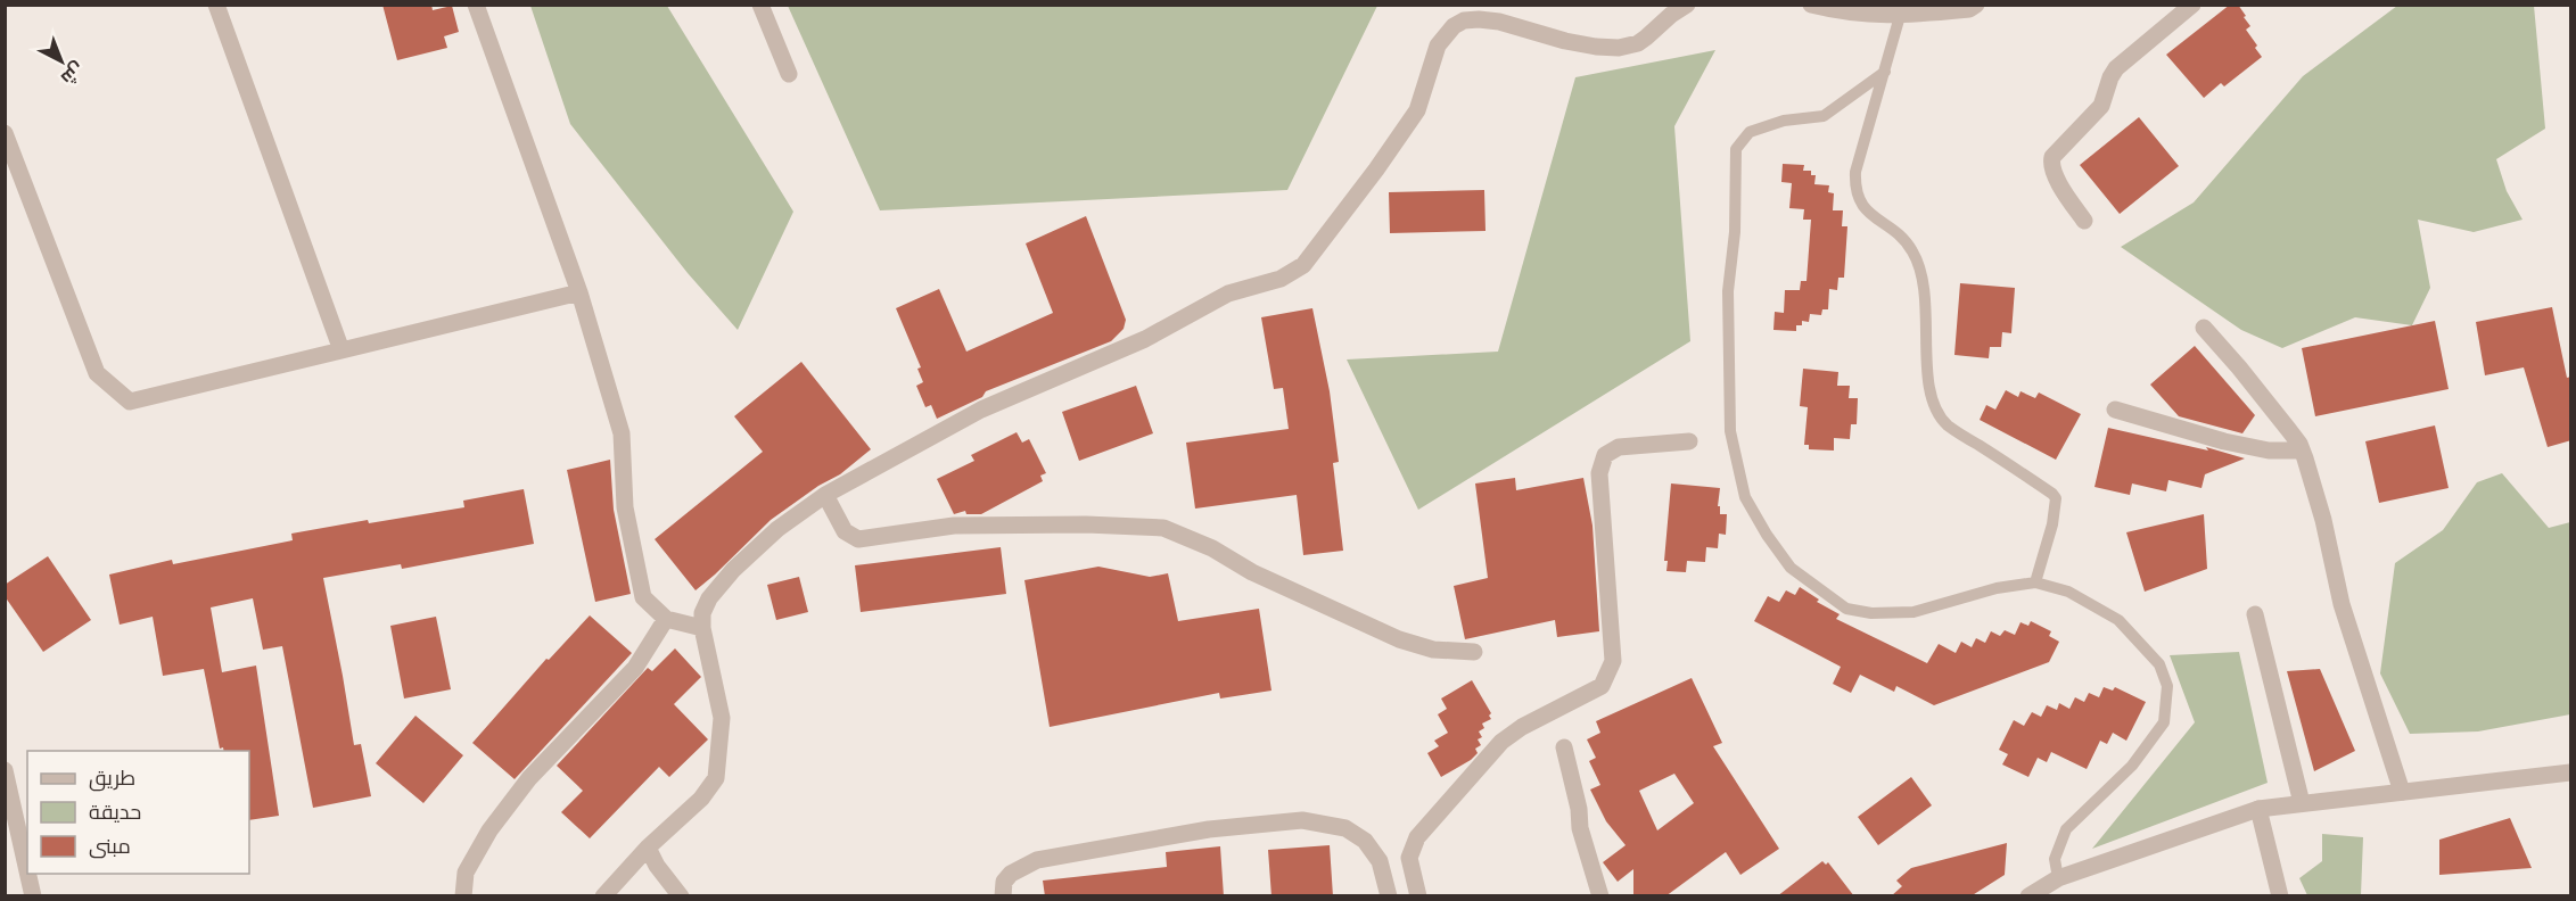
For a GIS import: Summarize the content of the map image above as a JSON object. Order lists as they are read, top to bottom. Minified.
{"legend":["طريق","حديقة","مبنى"],"north":"bottom right"}
